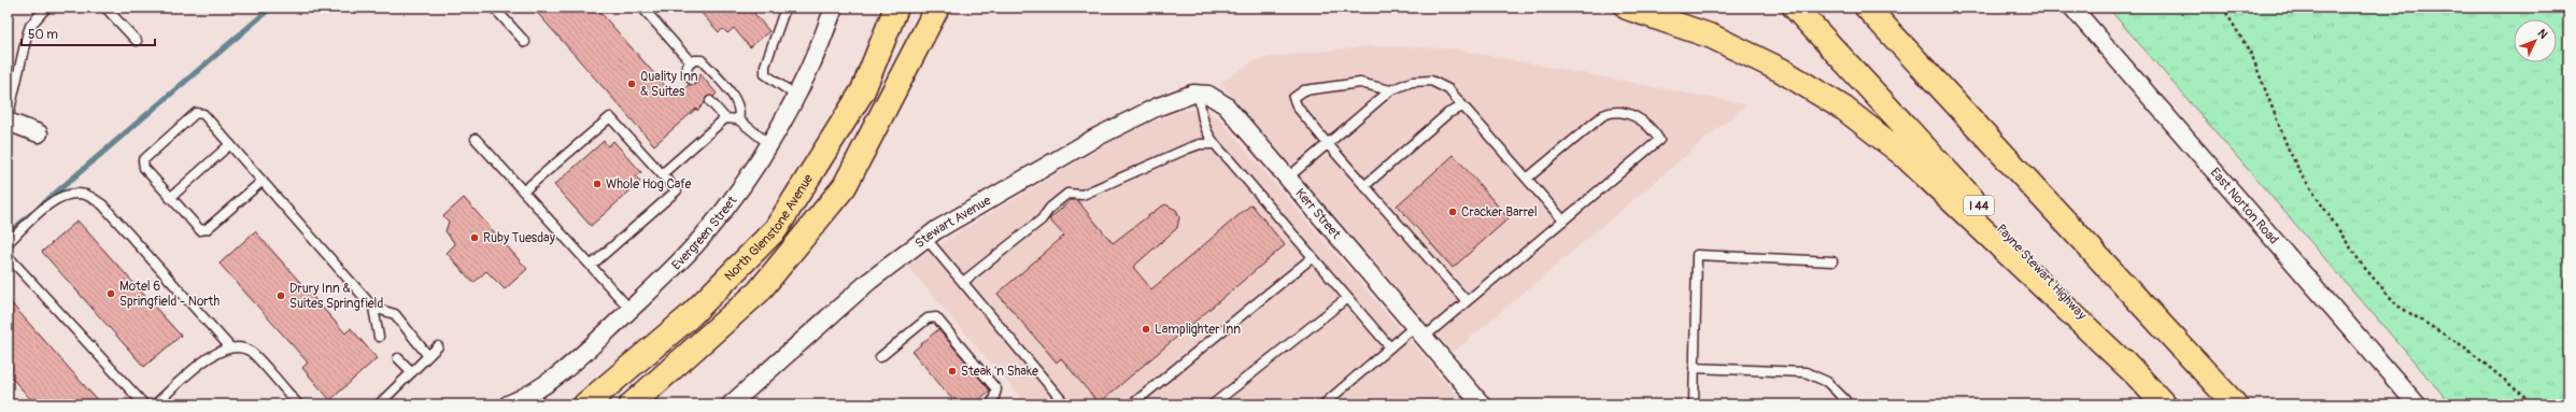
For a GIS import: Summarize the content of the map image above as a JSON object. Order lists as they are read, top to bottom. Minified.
{"streets":{"main road":["I 44","North Glenstone Avenue","Payne Stewart Highway"],"street":["East Norton Road","Kerr Street","Stewart Avenue","Evergreen Street"]},"crossings":[["Kerr Street","Stewart Avenue"]],"places":["Quality Inn & Suites","Whole Hog Cafe","Cracker Barrel","Ruby Tuesday","Motel 6 Springfield - North","Drury Inn & Suites Springfield","Lamplighter Inn","Steak 'n Shake"],"scale_bar":"50 m","north":"top right"}
